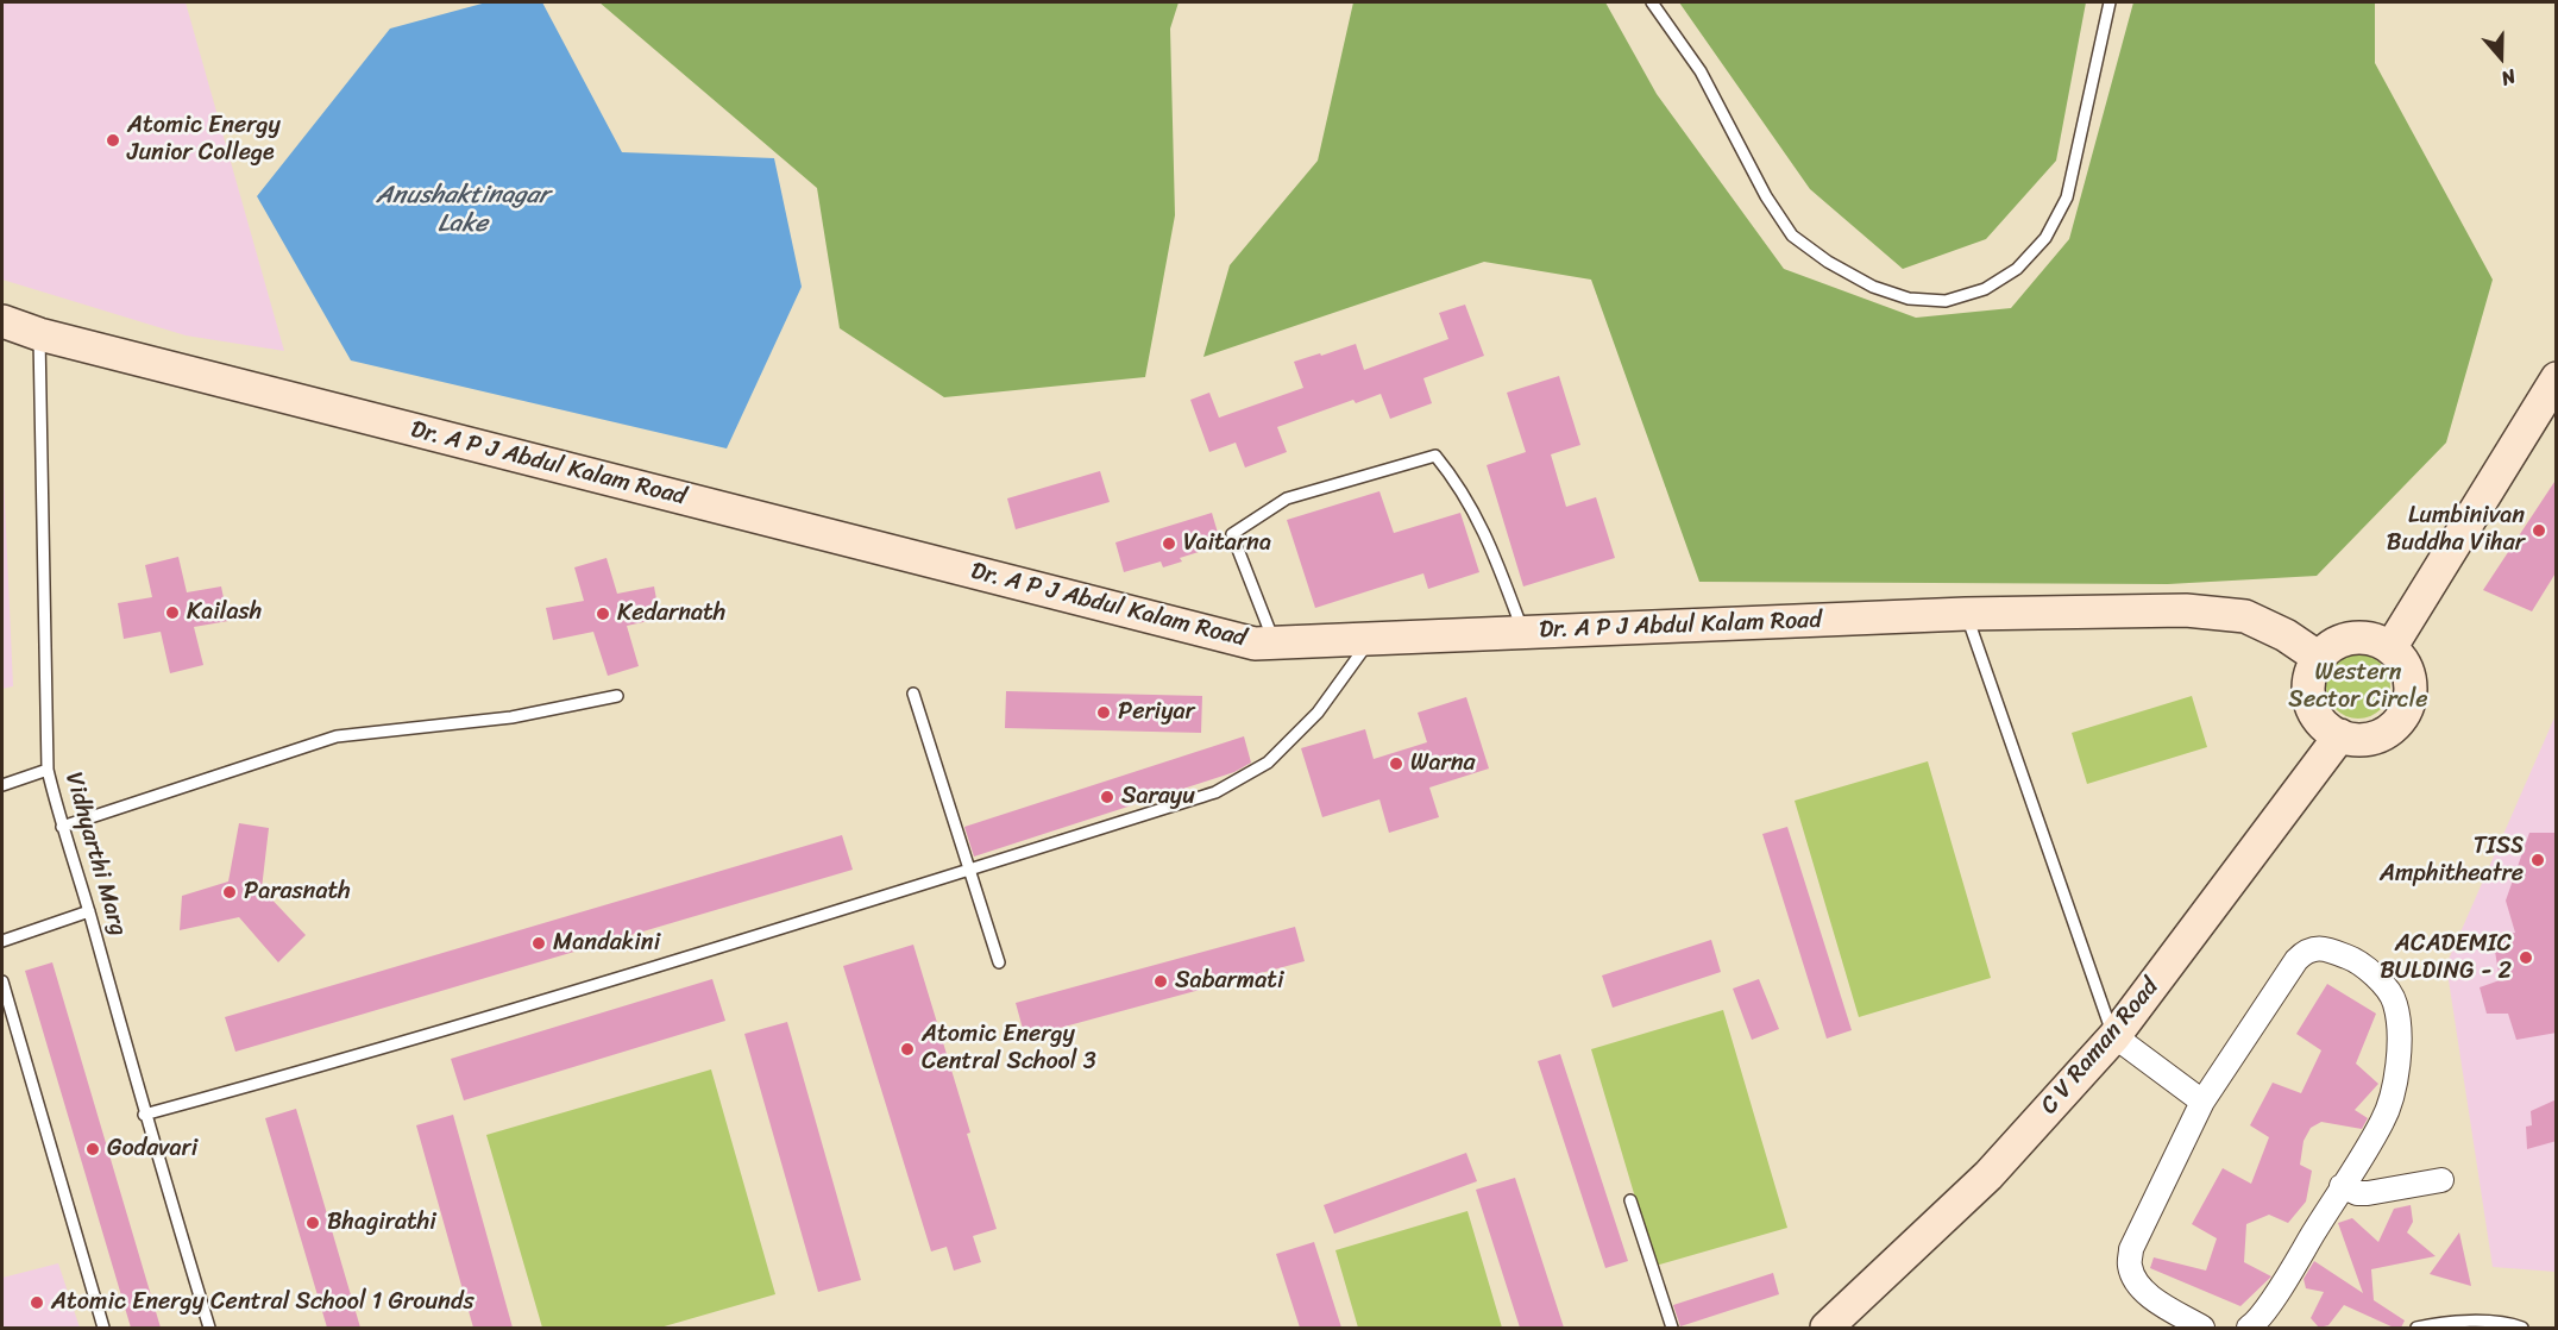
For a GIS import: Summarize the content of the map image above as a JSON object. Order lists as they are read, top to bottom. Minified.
{"streets":{"street":["Dr. A P J Abdul Kalam Road","C V Raman Road"],"lane":["Vidhyarthi Marg"]},"crossings":[["Dr. A P J Abdul Kalam Road","Vidhyarthi Marg"],["Dr. A P J Abdul Kalam Road","C V Raman Road"]],"water":["Anushaktinagar Lake"],"parks":["Western Sector Circle"],"places":["Atomic Energy Junior College","Lumbinivan Buddha Vihar","Vaitarna","Kailash","Kedarnath","Periyar","Warna","Sarayu","TISS Amphitheatre","Parasnath","Mandakini","ACADEMIC BULDING - 2","Sabarmati","Atomic Energy Central School 3","Godavari","Bhagirathi","Atomic Energy Central School 1 Grounds"],"north":"bottom"}
